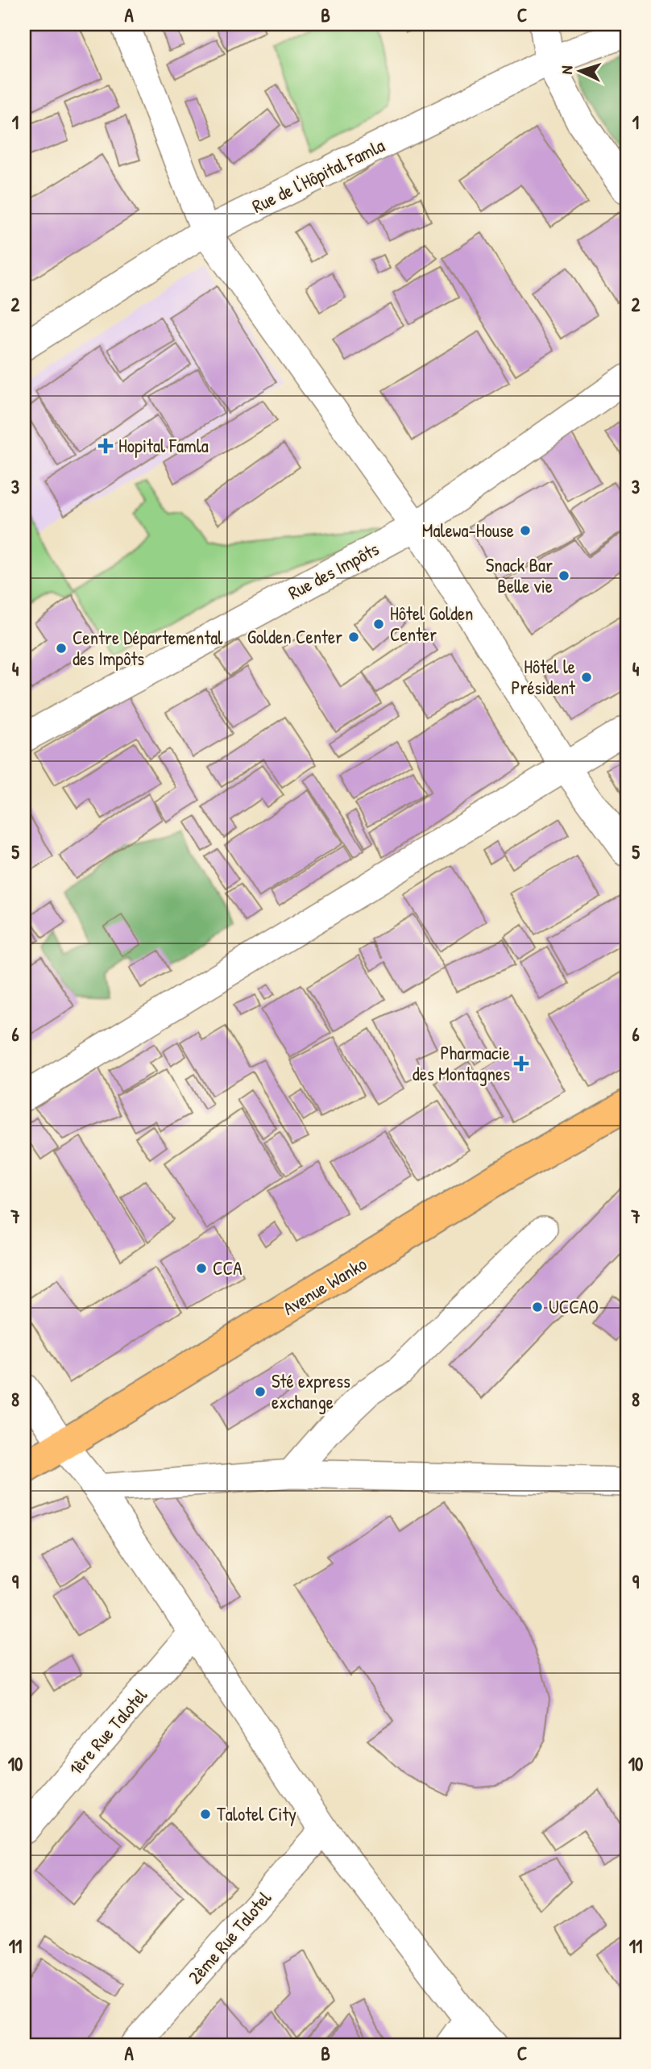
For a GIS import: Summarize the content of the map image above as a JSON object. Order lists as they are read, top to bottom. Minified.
{"streets":{"highway":["Avenue Wanko"],"street":["Rue de l'Hôpital Famla","Rue des Impôts","1ère Rue Talotel","2ème Rue Talotel"]},"places":{"health":["Hopital Famla","Pharmacie des Montagnes"],"other":["Malewa-House","Snack Bar Belle vie","Hôtel Golden Center","Golden Center","Centre Départemental des Impôts","Hôtel le Président","CCA","UCCAO","Sté express exchange","Talotel City"]},"north":"left","grid":{"columns":["A","B","C"],"rows":["1","2","3","4","5","6","7","8","9","10","11"]}}
